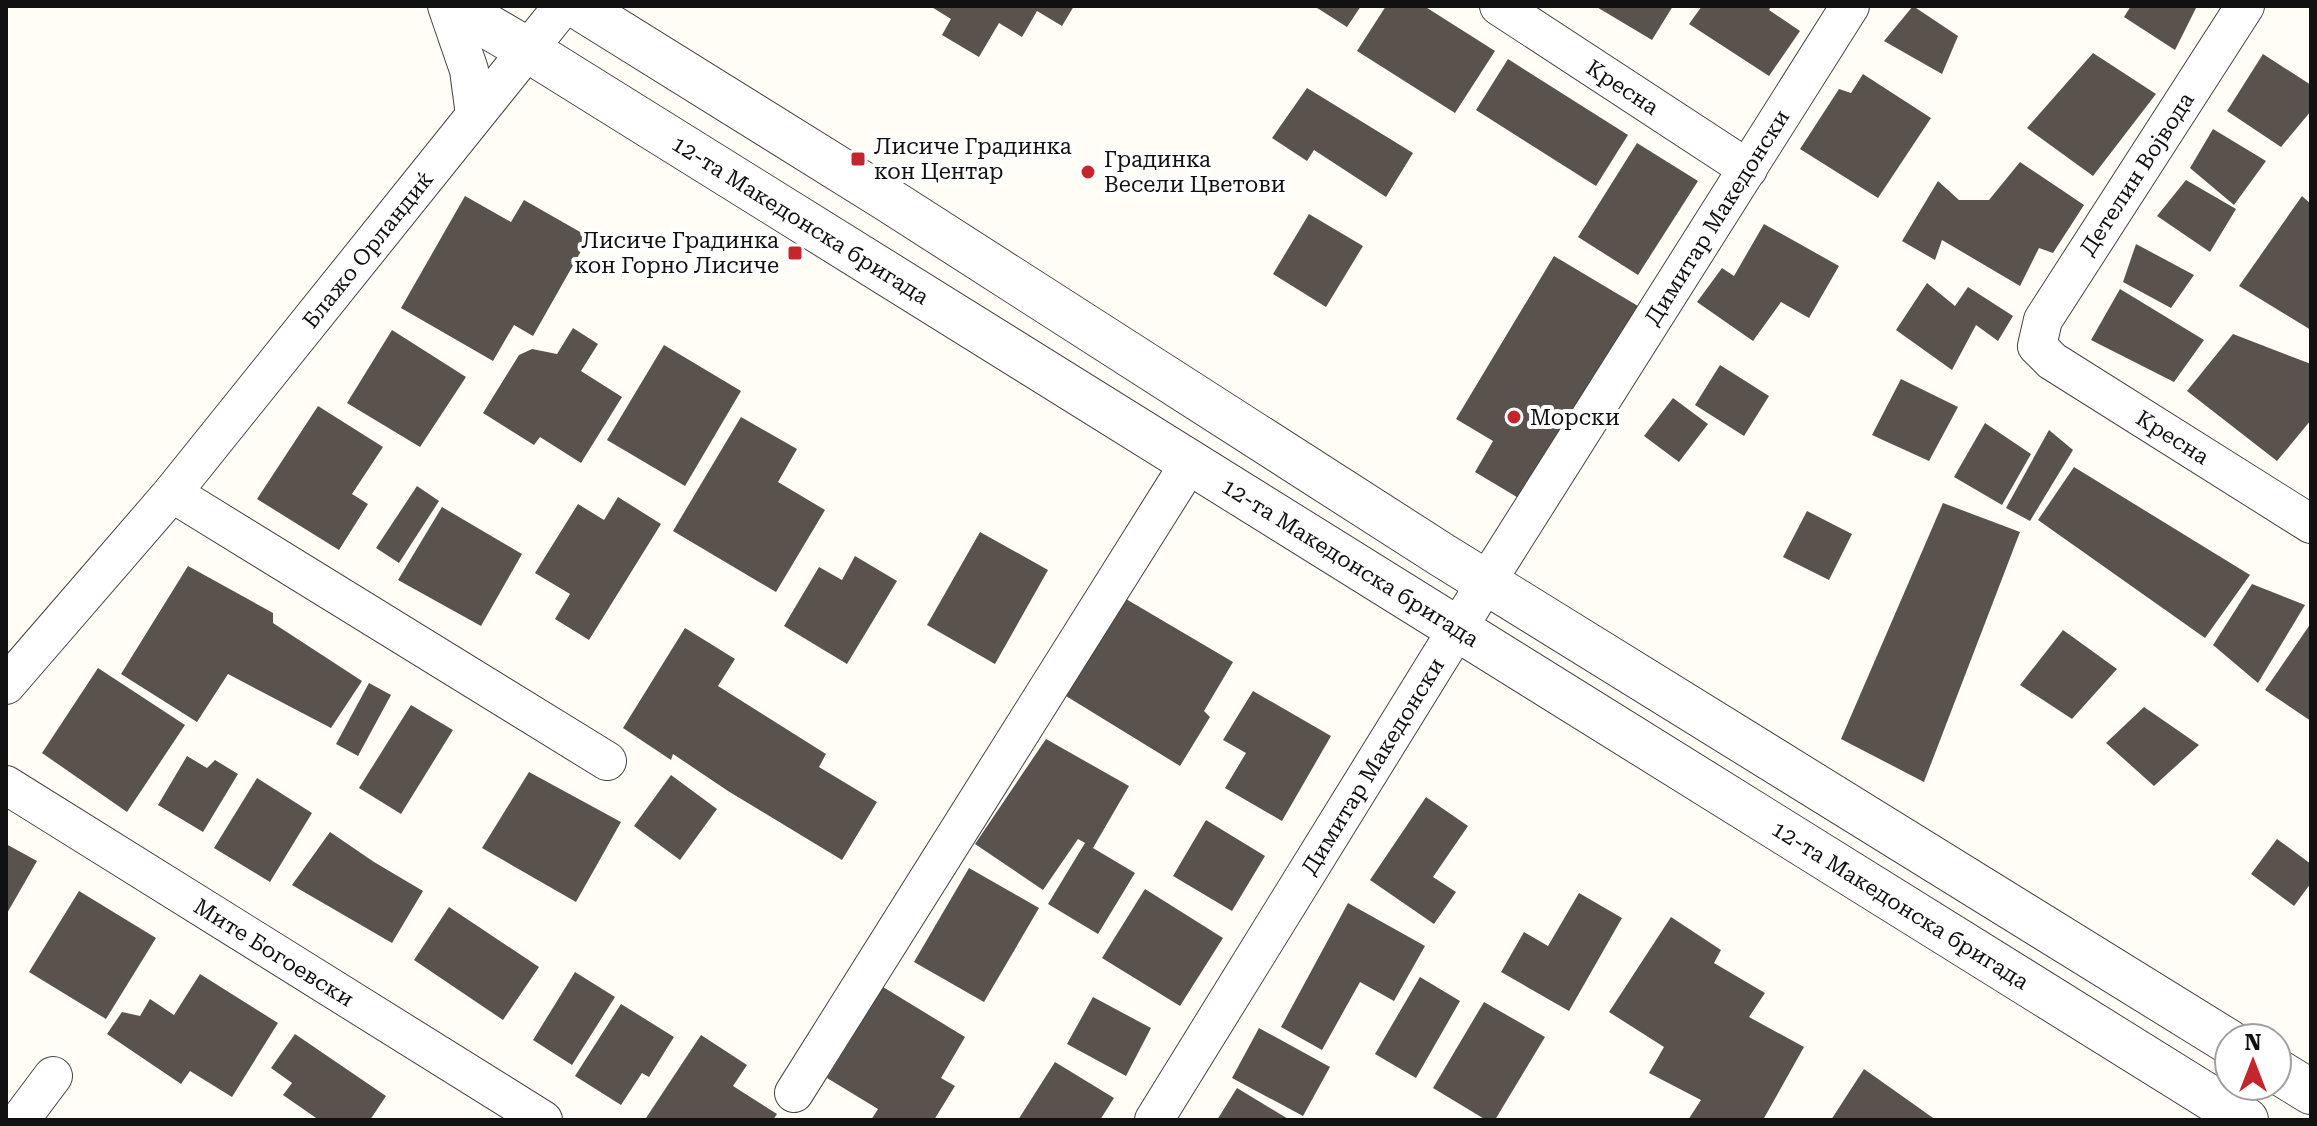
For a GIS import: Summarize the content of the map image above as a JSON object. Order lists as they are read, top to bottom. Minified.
{"streets":{"street":["Кресна","Детелин Војвода","Димитар Македонски","12-та Македонска бригада","Блажо Орландиќ","Мите Богоевски"]},"crossings":[["Кресна","Детелин Војвода"],["Кресна","Димитар Македонски"],["Димитар Македонски","12-та Македонска бригада"],["12-та Македонска бригада","Блажо Орландиќ"]],"places":{"transit":["Лисиче Градинка кон Центар","Лисиче Градинка кон Горно Лисиче"],"other":["Градинка Весели Цветови","Морски"]},"north":"top"}
